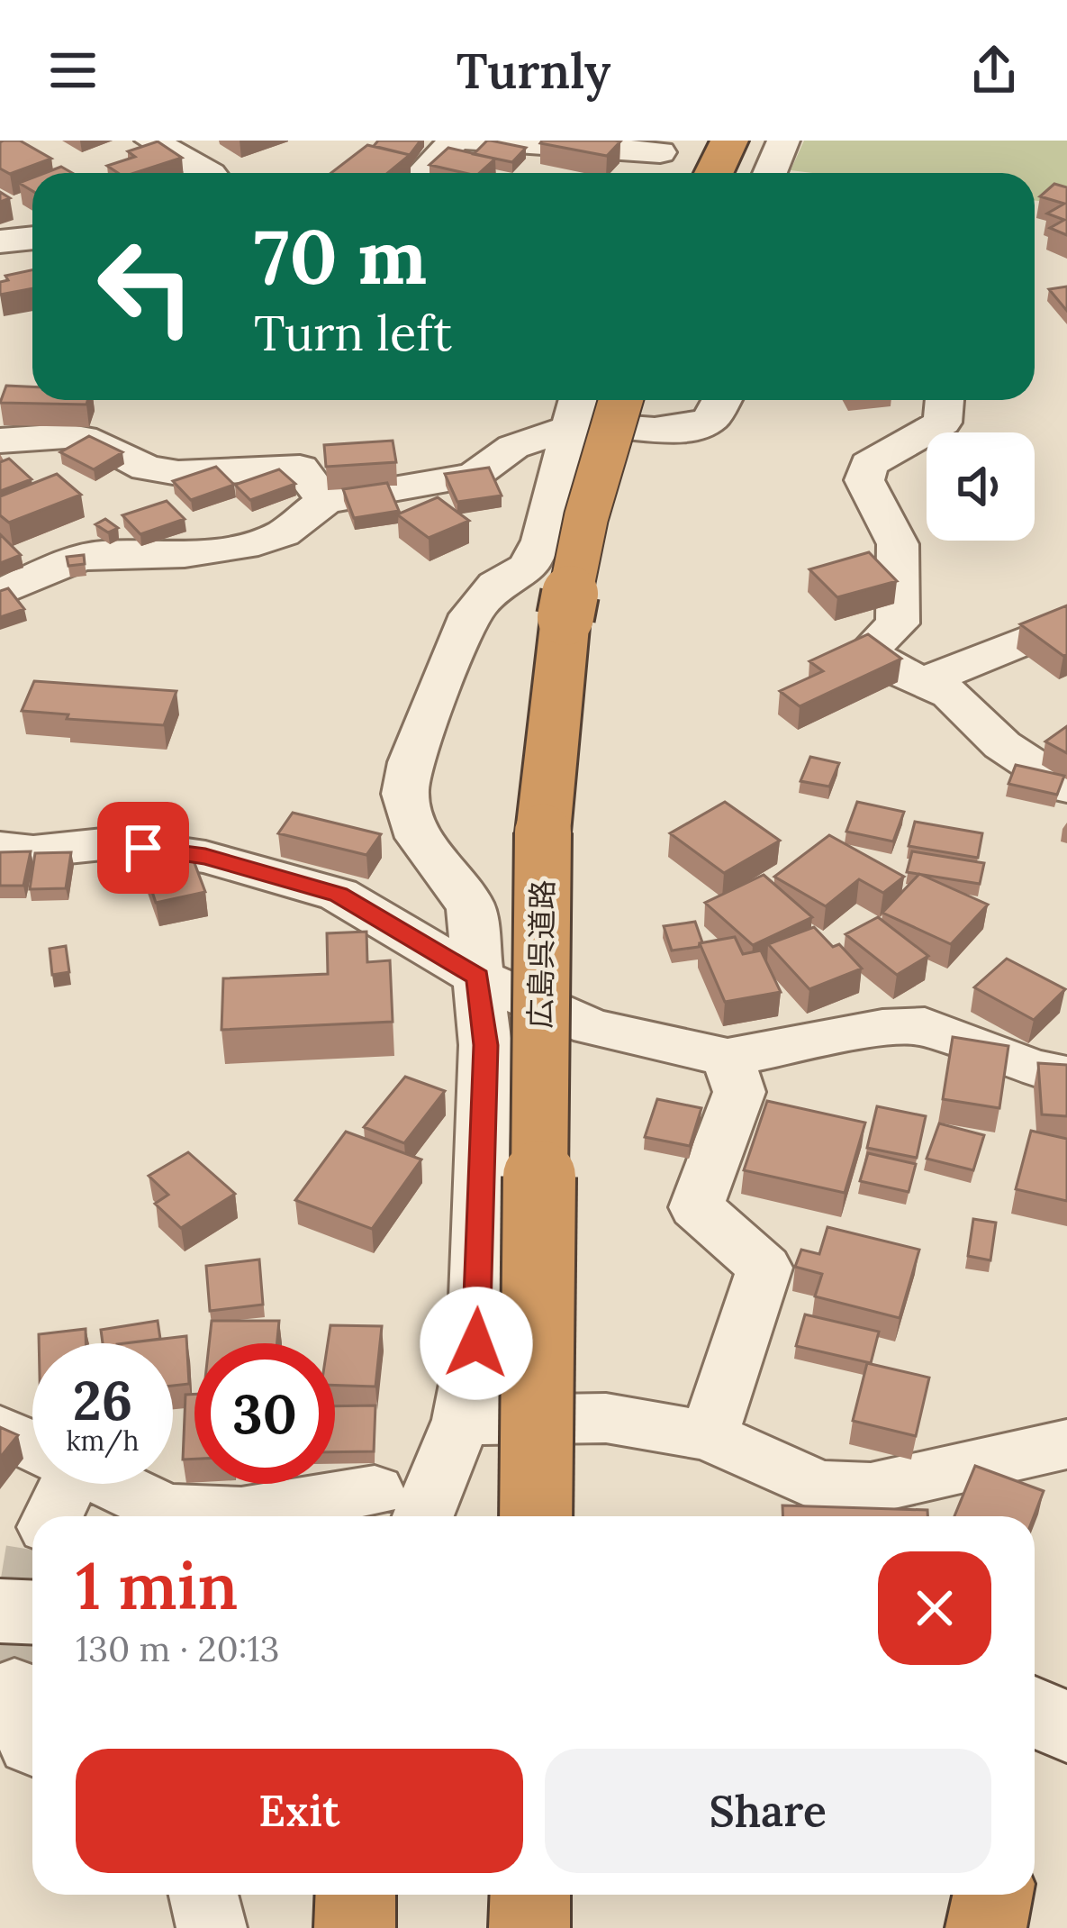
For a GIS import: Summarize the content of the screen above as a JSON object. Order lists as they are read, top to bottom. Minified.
{"streets":{"highway":["広島呉道路"]},"page":{"header":"Turnly","turn":["70 m","Turn left"],"speed":"26 km/h","limit":"30","heading":["1 min","130 m · 20:13"],"buttons":["Exit","Share"]}}
